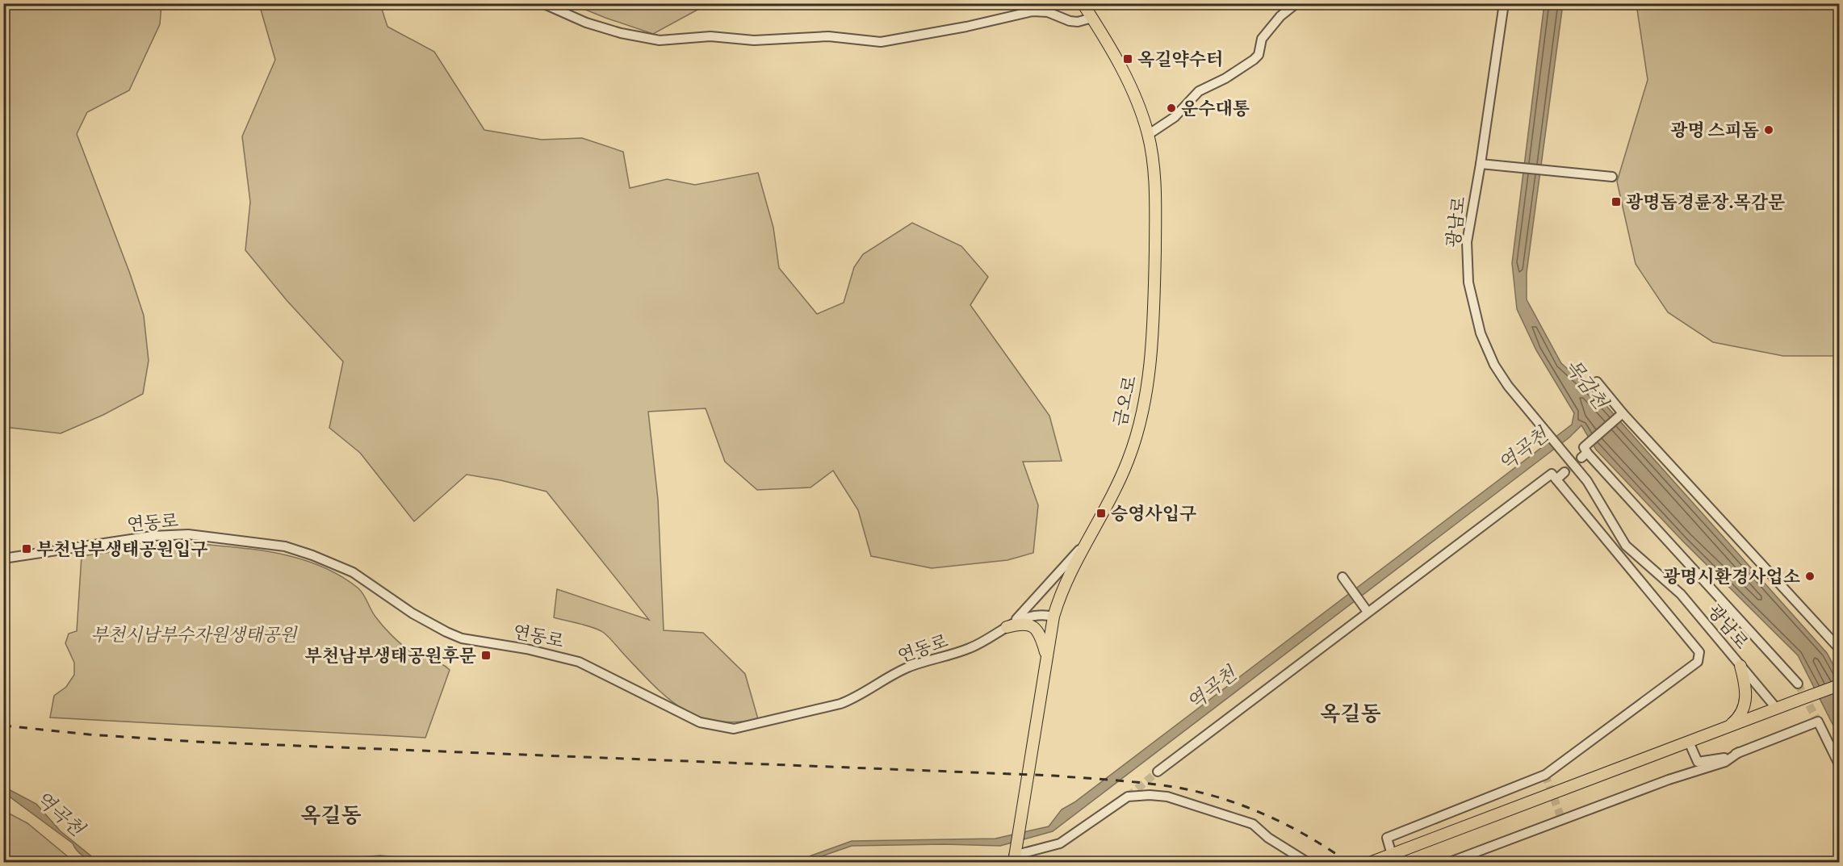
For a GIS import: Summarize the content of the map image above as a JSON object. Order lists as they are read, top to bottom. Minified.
{"streets":{"main road":["금오로"],"street":["광남로","연동로"]},"crossings":[["금오로","연동로"]],"districts":["옥길동","옥길동"],"water":["목감천","역곡천"],"parks":["부천시남부수자원생태공원"],"places":{"transit":["옥길약수터","광명돔경륜장.목감문","승영사입구","부천남부생태공원입구","부천남부생태공원후문"],"other":["운수대통","광명 스피돔","광명시환경사업소"]}}
